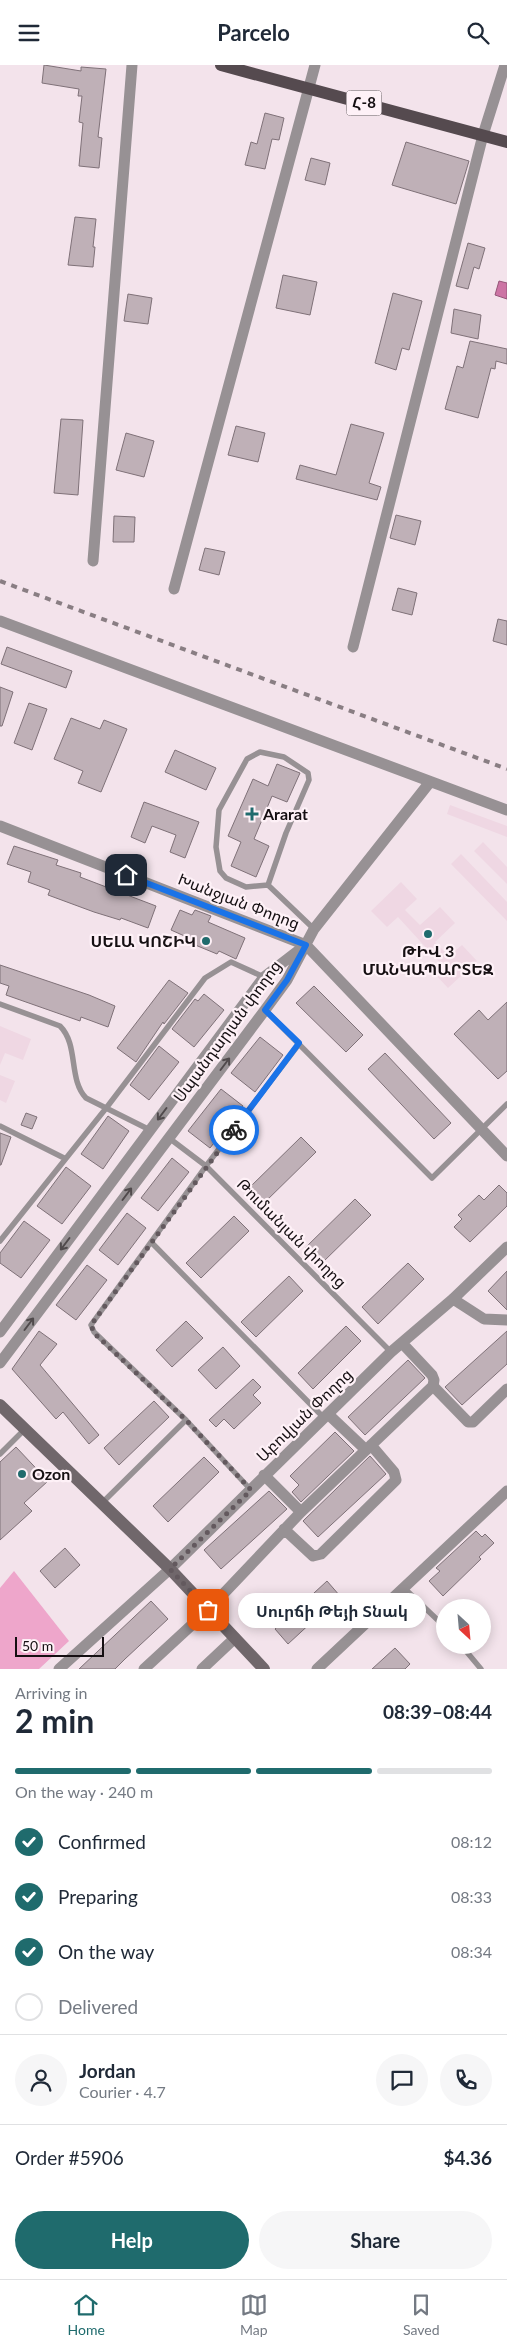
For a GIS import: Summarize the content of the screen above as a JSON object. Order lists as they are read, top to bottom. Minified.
{"streets":{"main road":["Հ-8"],"street":["Խանջյան Փողոց","Սպանդարյան փողոց","Աբովյան Փողոց"],"lane":["Թումանյան փողոց"]},"crossings":[["Խանջյան Փողոց","Սպանդարյան փողոց"],["Սպանդարյան փողոց","Թումանյան փողոց"],["Թումանյան փողոց","Աբովյան Փողոց"]],"places":{"health":["Ararat"],"other":["ԹԻՎ 3 ՄԱՆԿԱՊԱՐՏԵԶ","ՍԵԼԱ ԿՈՇԻԿ","Ozon","Սուրճի Թեյի Տնակ"]},"scale_bar":"50 m","north":"bottom right","page":{"header":"Parcelo","bubble":"Սուրճի Թեյի Տնակ","scale":"50 m","heading":["2 min","Arriving in","08:39–08:44"],"panel":["Jordan","Courier · 4.7","Order #5906","$4.36"],"bar":"On the way · 240 m","list":[["Confirmed","08:12"],["Preparing","08:33"],["On the way","08:34"],"Delivered"],"buttons":["Help","Share"],"tabs":["Home","Map","Saved"]}}
